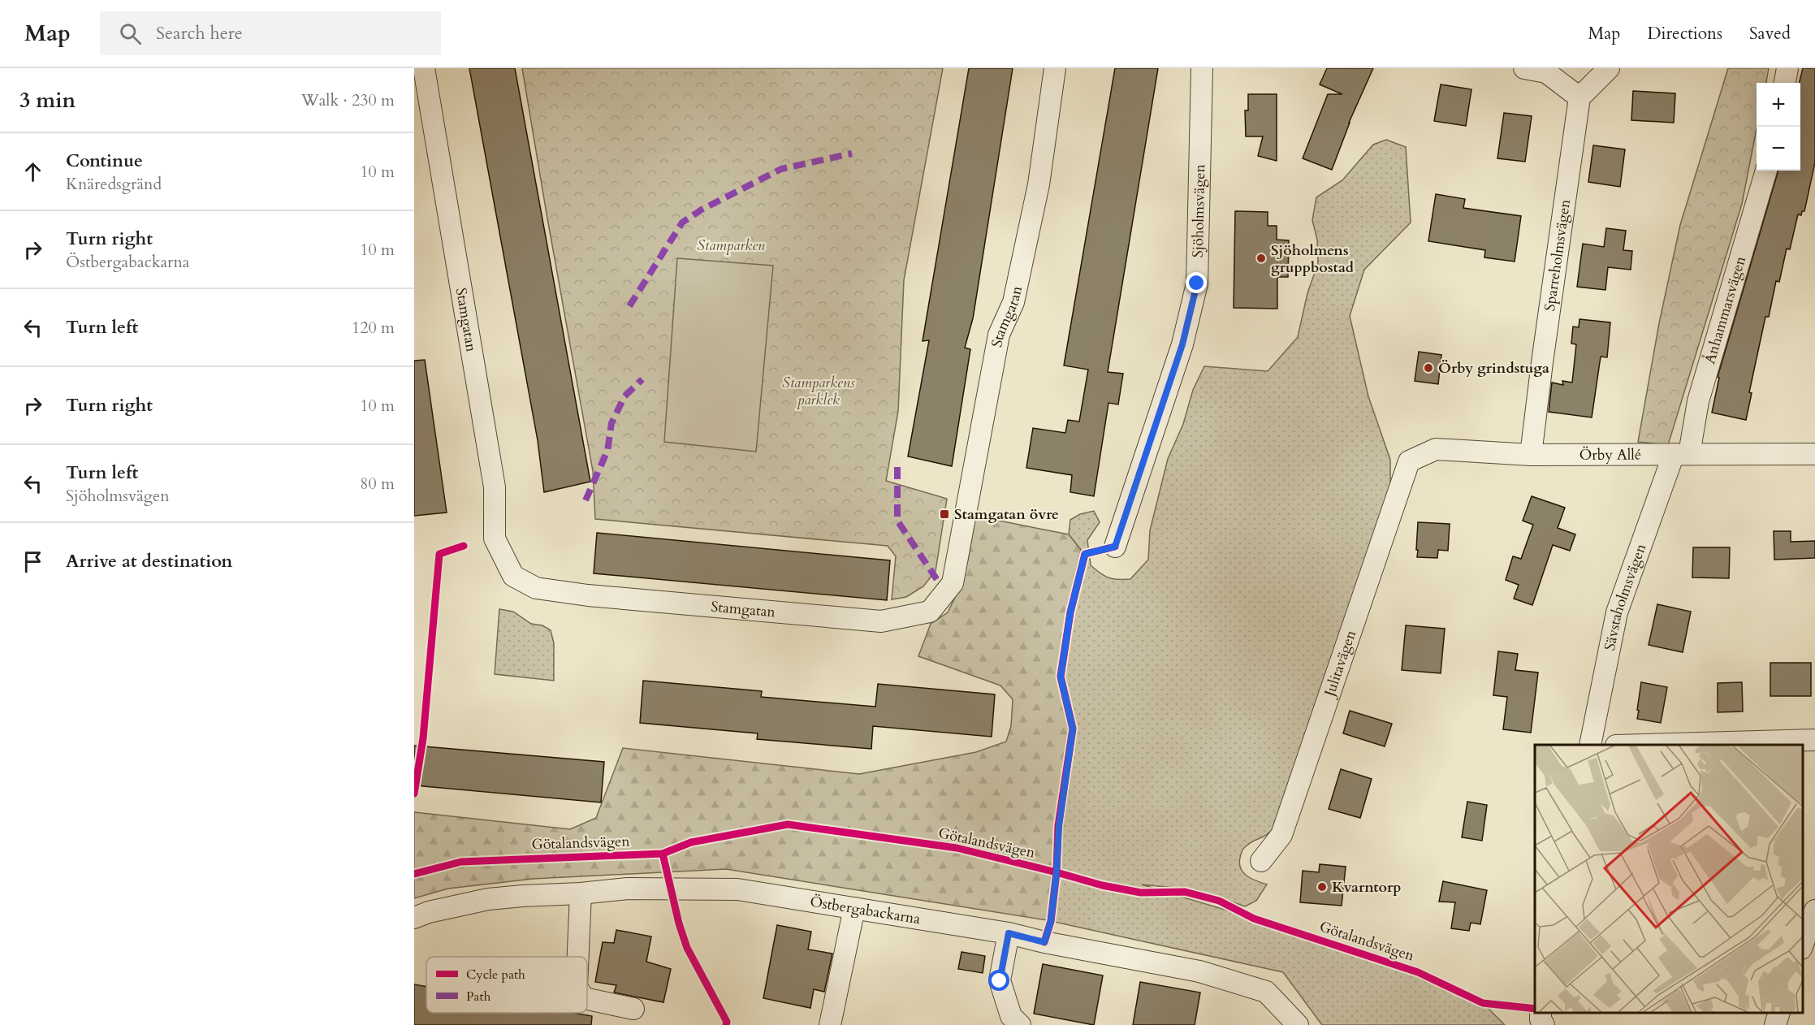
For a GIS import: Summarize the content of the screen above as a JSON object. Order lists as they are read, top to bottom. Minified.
{"streets":{"street":["Sjöholmsvägen","Sparreholmsvägen","Ånhammarsvägen","Stamgatan","Örby Allé","Sävstaholmsvägen","Julitavägen","Östbergabackarna"],"cycle path":["Götalandsvägen"]},"crossings":[["Sparreholmsvägen","Örby Allé"],["Ånhammarsvägen","Örby Allé"],["Ånhammarsvägen","Sävstaholmsvägen"],["Örby Allé","Sävstaholmsvägen"],["Örby Allé","Julitavägen"]],"parks":["Stamparken","Stamparkens parklek"],"places":{"other":["Sjöholmens gruppbostad","Örby grindstuga","Kvarntorp"],"transit":["Stamgatan övre"]},"legend":["Cycle path","Path"],"page":{"header":"Map","search":"Search here","nav":["Map","Directions","Saved"],"heading":["3 min","Walk · 230 m"],"map_buttons":["+","−"],"list":[["Continue","Knäredsgränd","10 m"],["Turn right","Östbergabackarna","10 m"],["Turn left","120 m"],["Turn right","10 m"],["Turn left","Sjöholmsvägen","80 m"],"Arrive at destination"]}}
